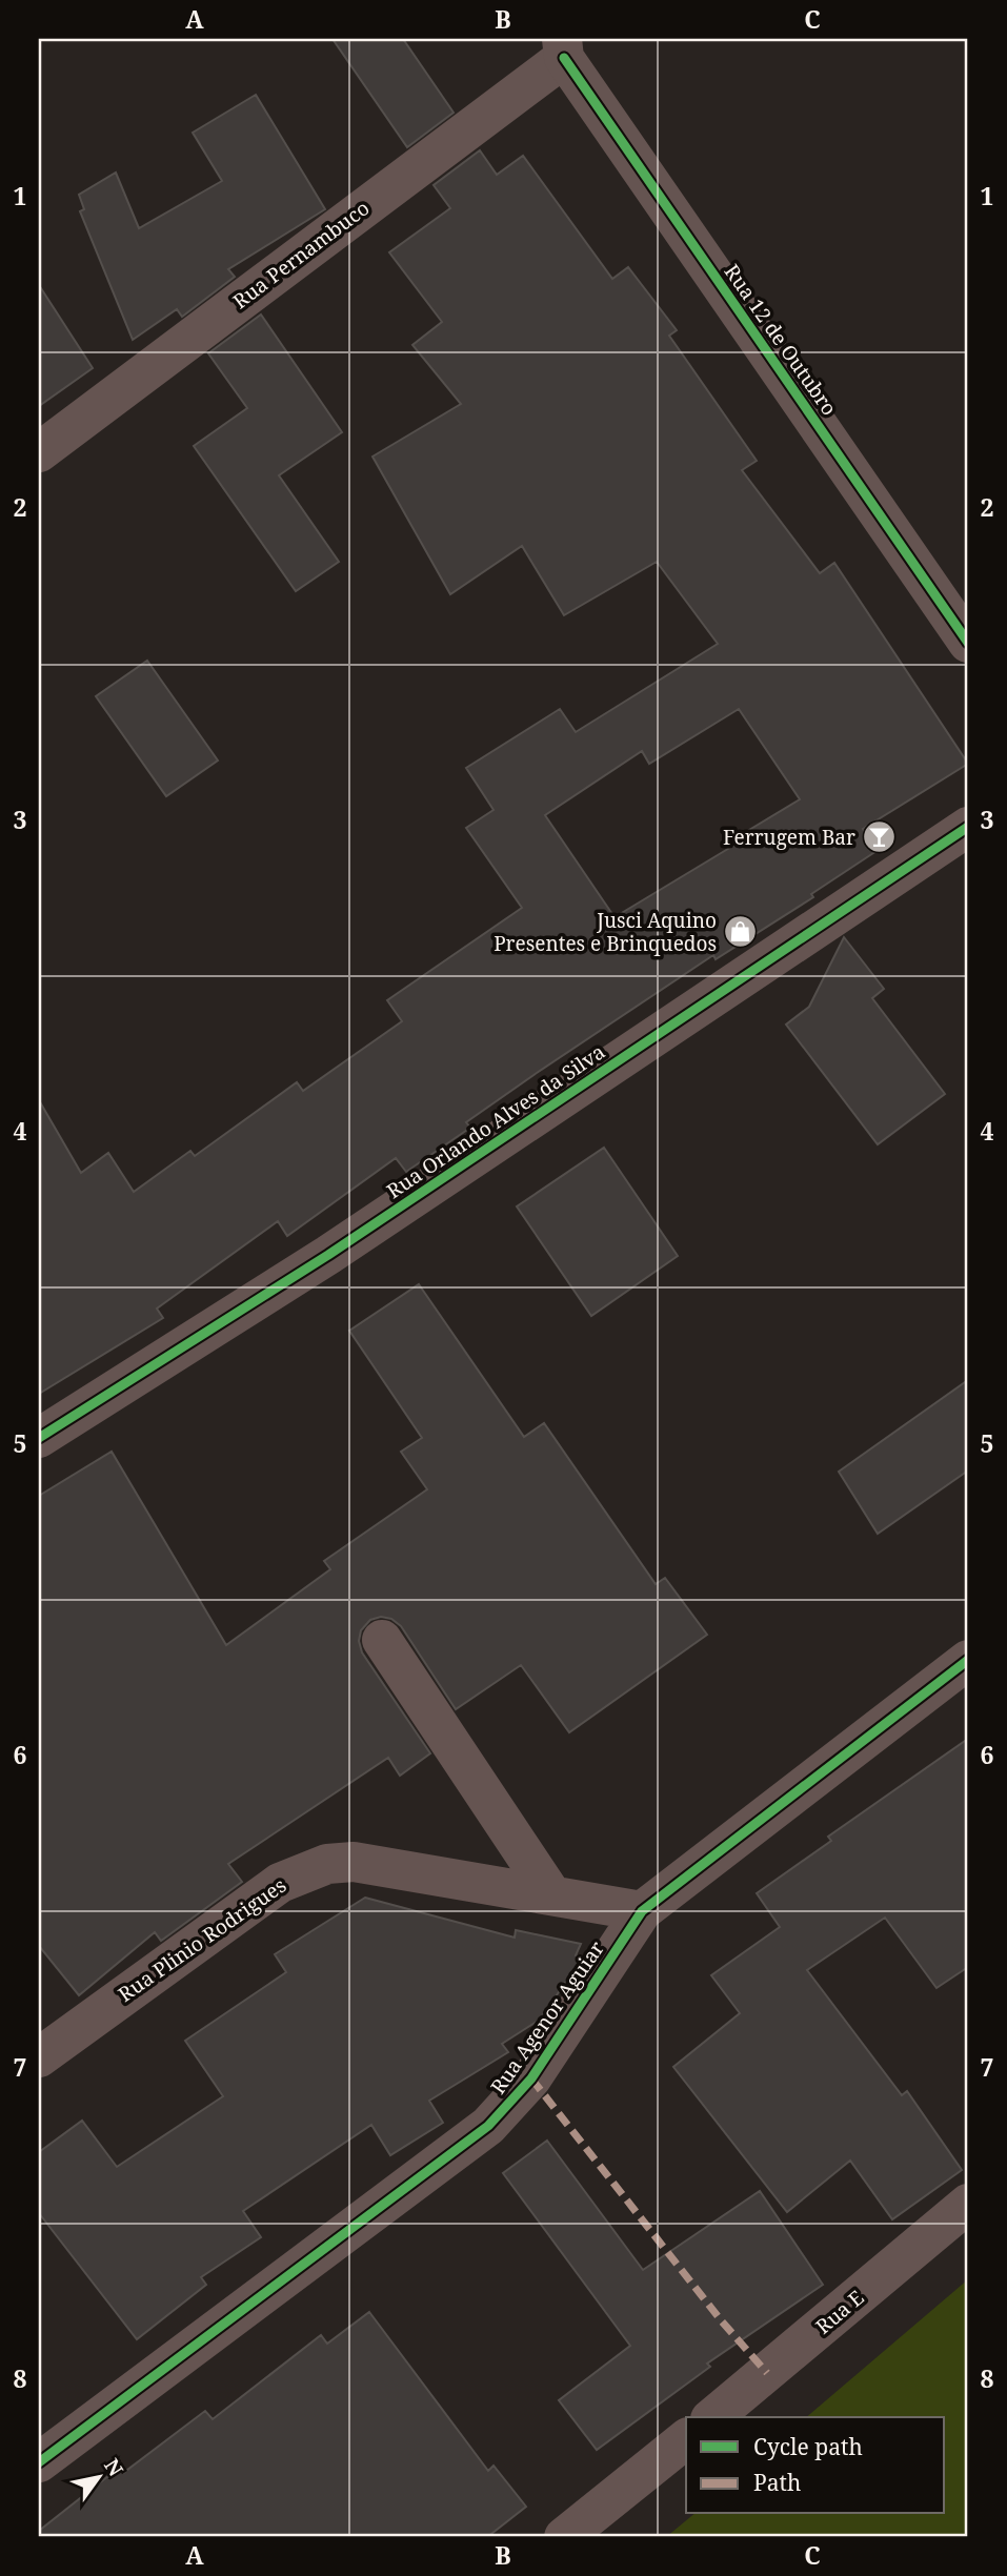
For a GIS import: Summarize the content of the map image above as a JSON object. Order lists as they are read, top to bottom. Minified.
{"streets":{"street":["Rua Pernambuco","Rua 12 de Outubro","Rua Orlando Alves da Silva","Rua Plinio Rodrigues","Rua Agenor Aguiar","Rua E"]},"crossings":[["Rua Pernambuco","Rua 12 de Outubro"],["Rua Plinio Rodrigues","Rua Agenor Aguiar"]],"places":{"bar":["Ferrugem Bar"],"shop":["Jusci Aquino Presentes e Brinquedos"]},"legend":["Cycle path","Path"],"north":"top right","grid":{"columns":["A","B","C"],"rows":["1","2","3","4","5","6","7","8"]}}
